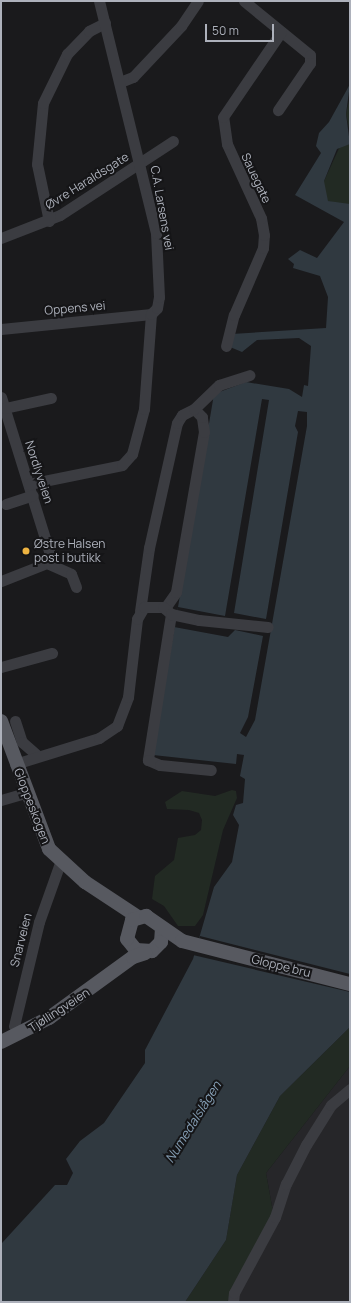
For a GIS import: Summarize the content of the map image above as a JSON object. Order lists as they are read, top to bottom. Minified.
{"streets":{"main road":["Gloppeskogen","Gloppe bru","Tjøllingveien"],"street":["Sauegate","Øvre Haraldsgate","C.A. Larsens vei","Oppens vei","Nordlyveien","Snarveien"]},"crossings":[["Øvre Haraldsgate","C.A. Larsens vei"],["C.A. Larsens vei","Oppens vei"],["C.A. Larsens vei","Nordlyveien"],["Gloppeskogen","Snarveien"],["Gloppeskogen","Tjøllingveien"],["Gloppe bru","Tjøllingveien"]],"water":["Numedalslågen"],"places":["Østre Halsen post i butikk"],"scale_bar":"50 m"}
